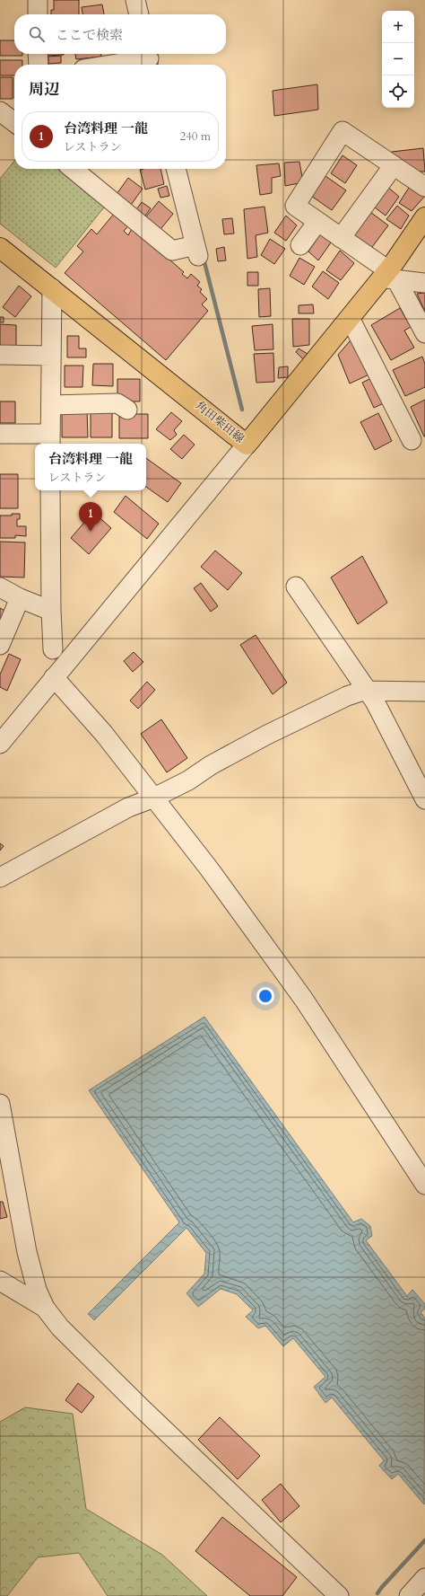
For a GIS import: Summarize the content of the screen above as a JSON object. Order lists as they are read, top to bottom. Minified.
{"streets":{"main road":["角田柴田線"]},"page":{"map_buttons":["+","−"],"search":"ここで検索","heading":"周辺","list":[{"mark":"1","name":"台湾料理 一龍","note":"レストラン","value":"240 m"}],"popup":["台湾料理 一龍","レストラン"],"pins":"1"}}
